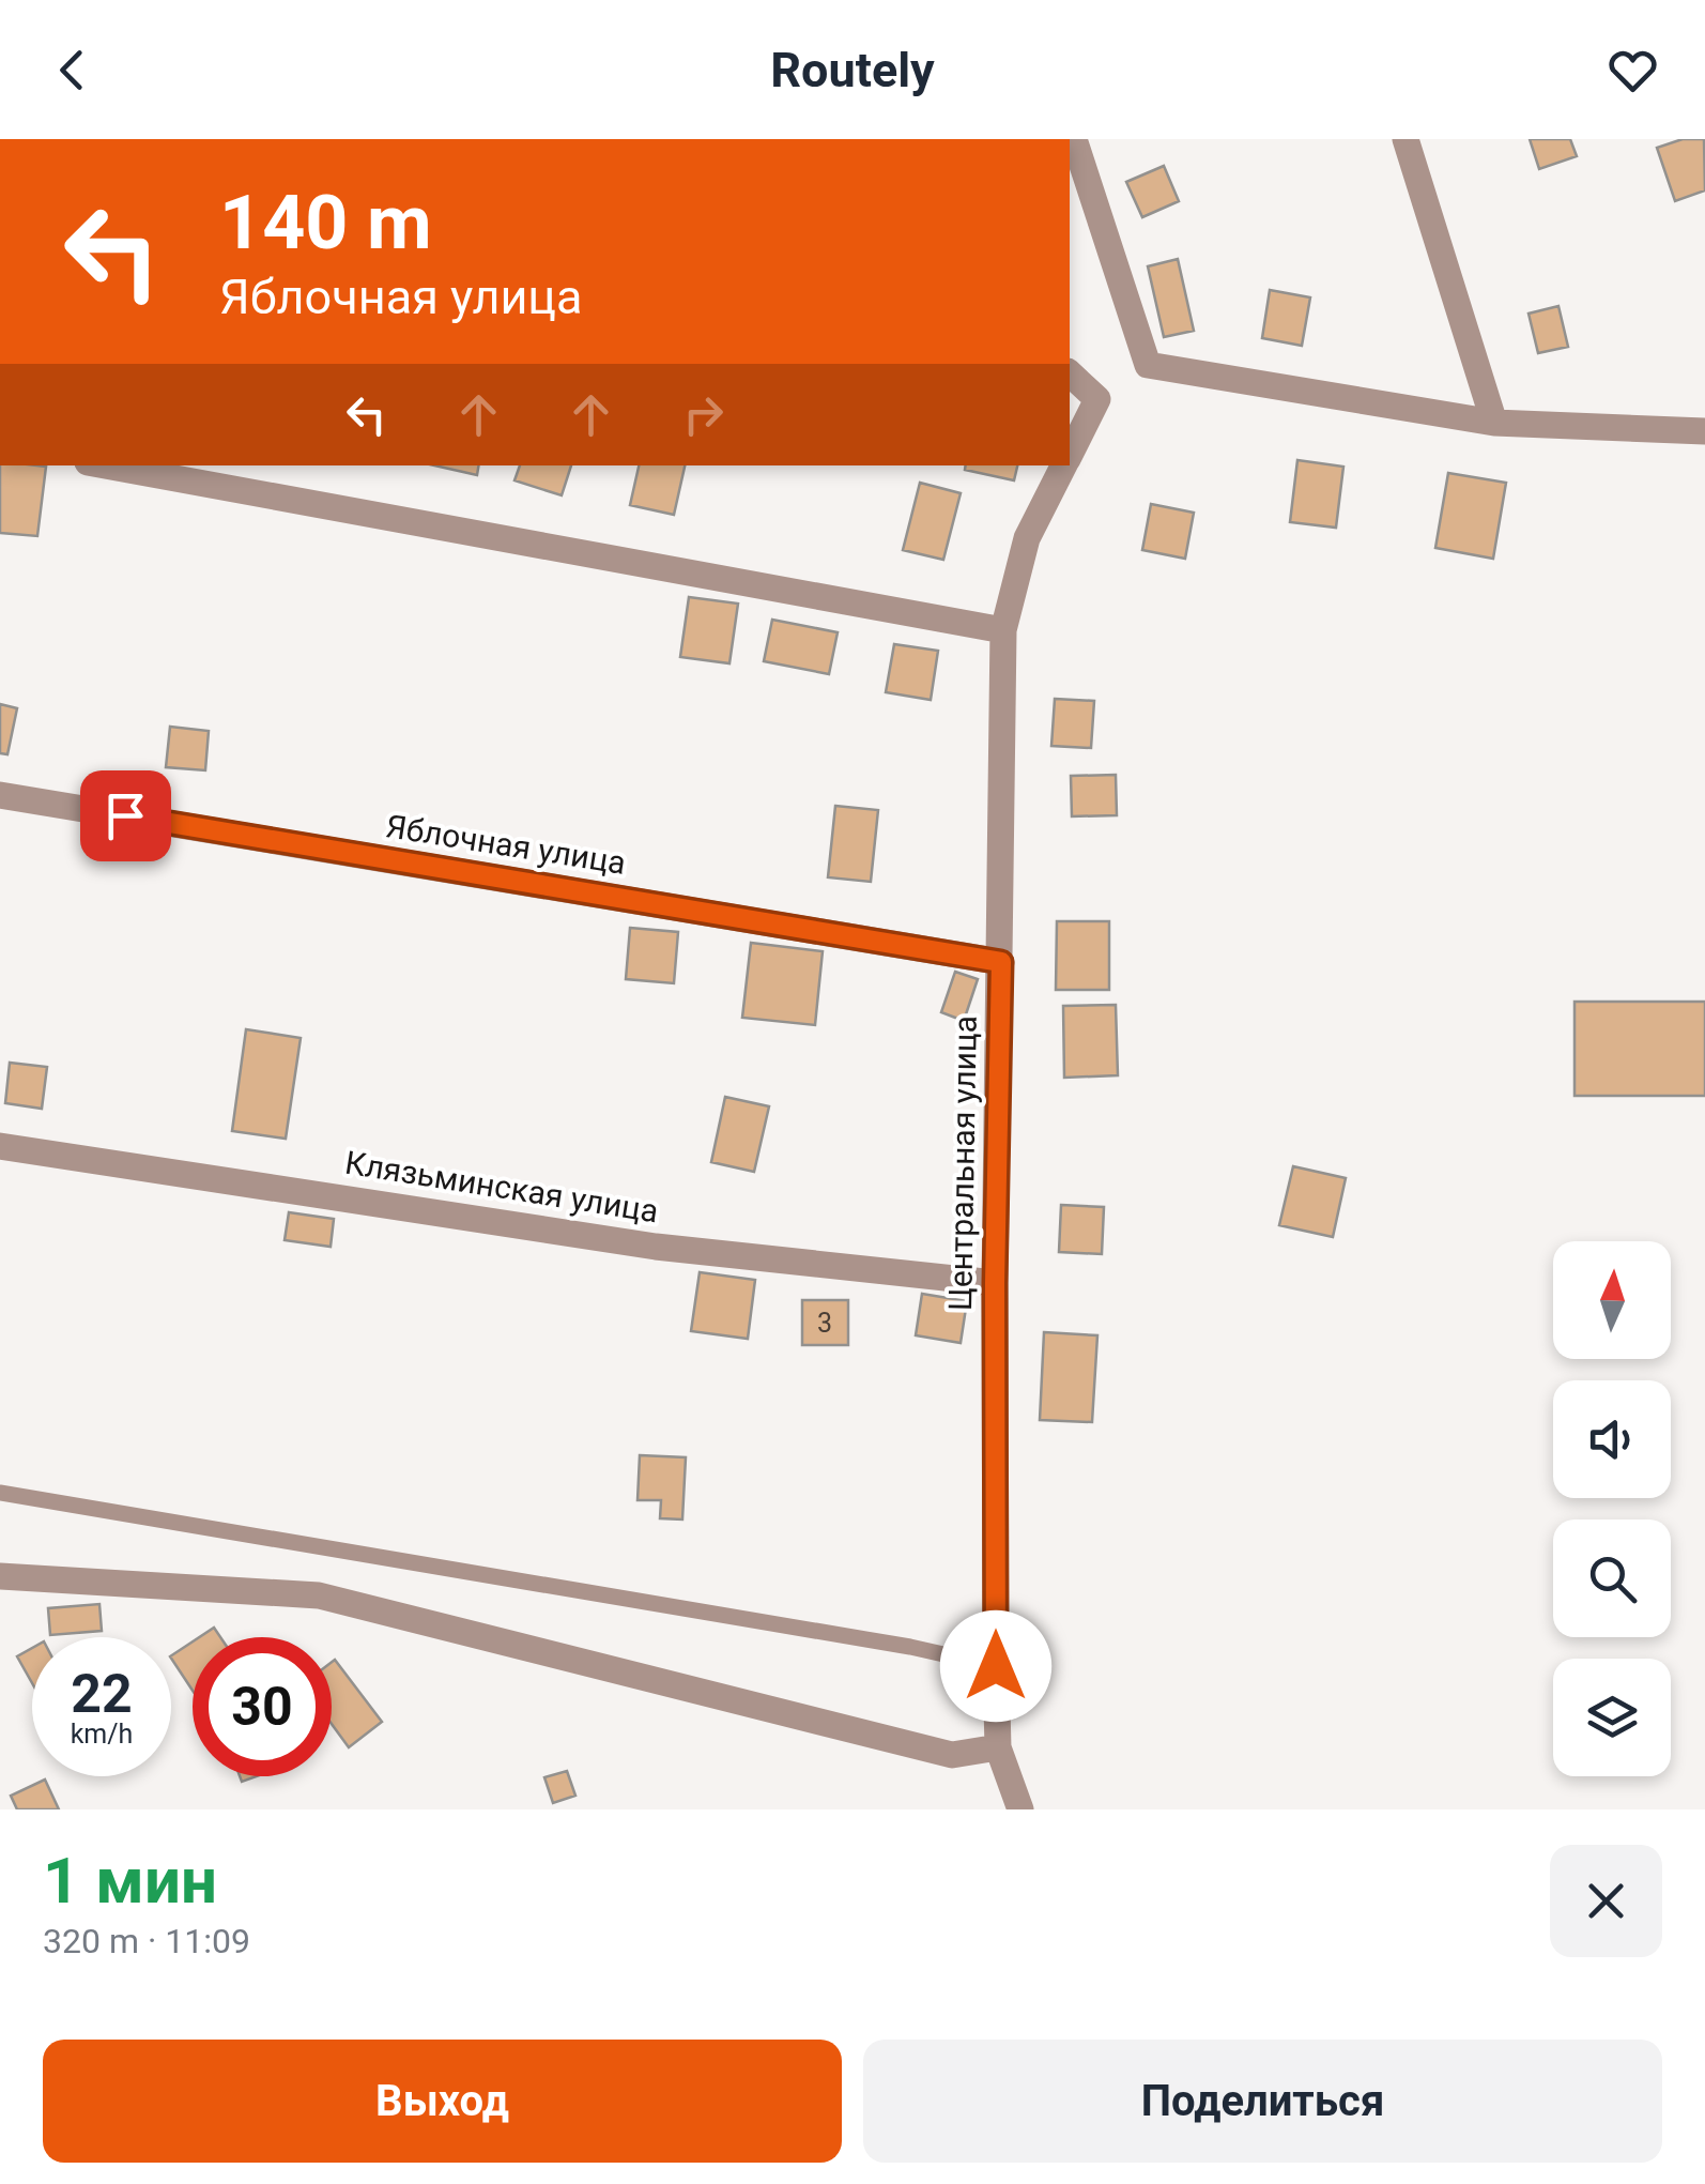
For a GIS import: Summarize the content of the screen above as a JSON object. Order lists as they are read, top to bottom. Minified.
{"streets":{"street":["Яблочная улица","Центральная улица","Клязьминская улица"]},"crossings":[["Яблочная улица","Центральная улица"],["Центральная улица","Клязьминская улица"]],"house_numbers":["3"],"north":"top","page":{"header":"Routely","turn":["140 m","Яблочная улица"],"speed":"22 km/h","limit":"30","heading":["1 мин","320 m · 11:09"],"buttons":["Выход","Поделиться"]}}
